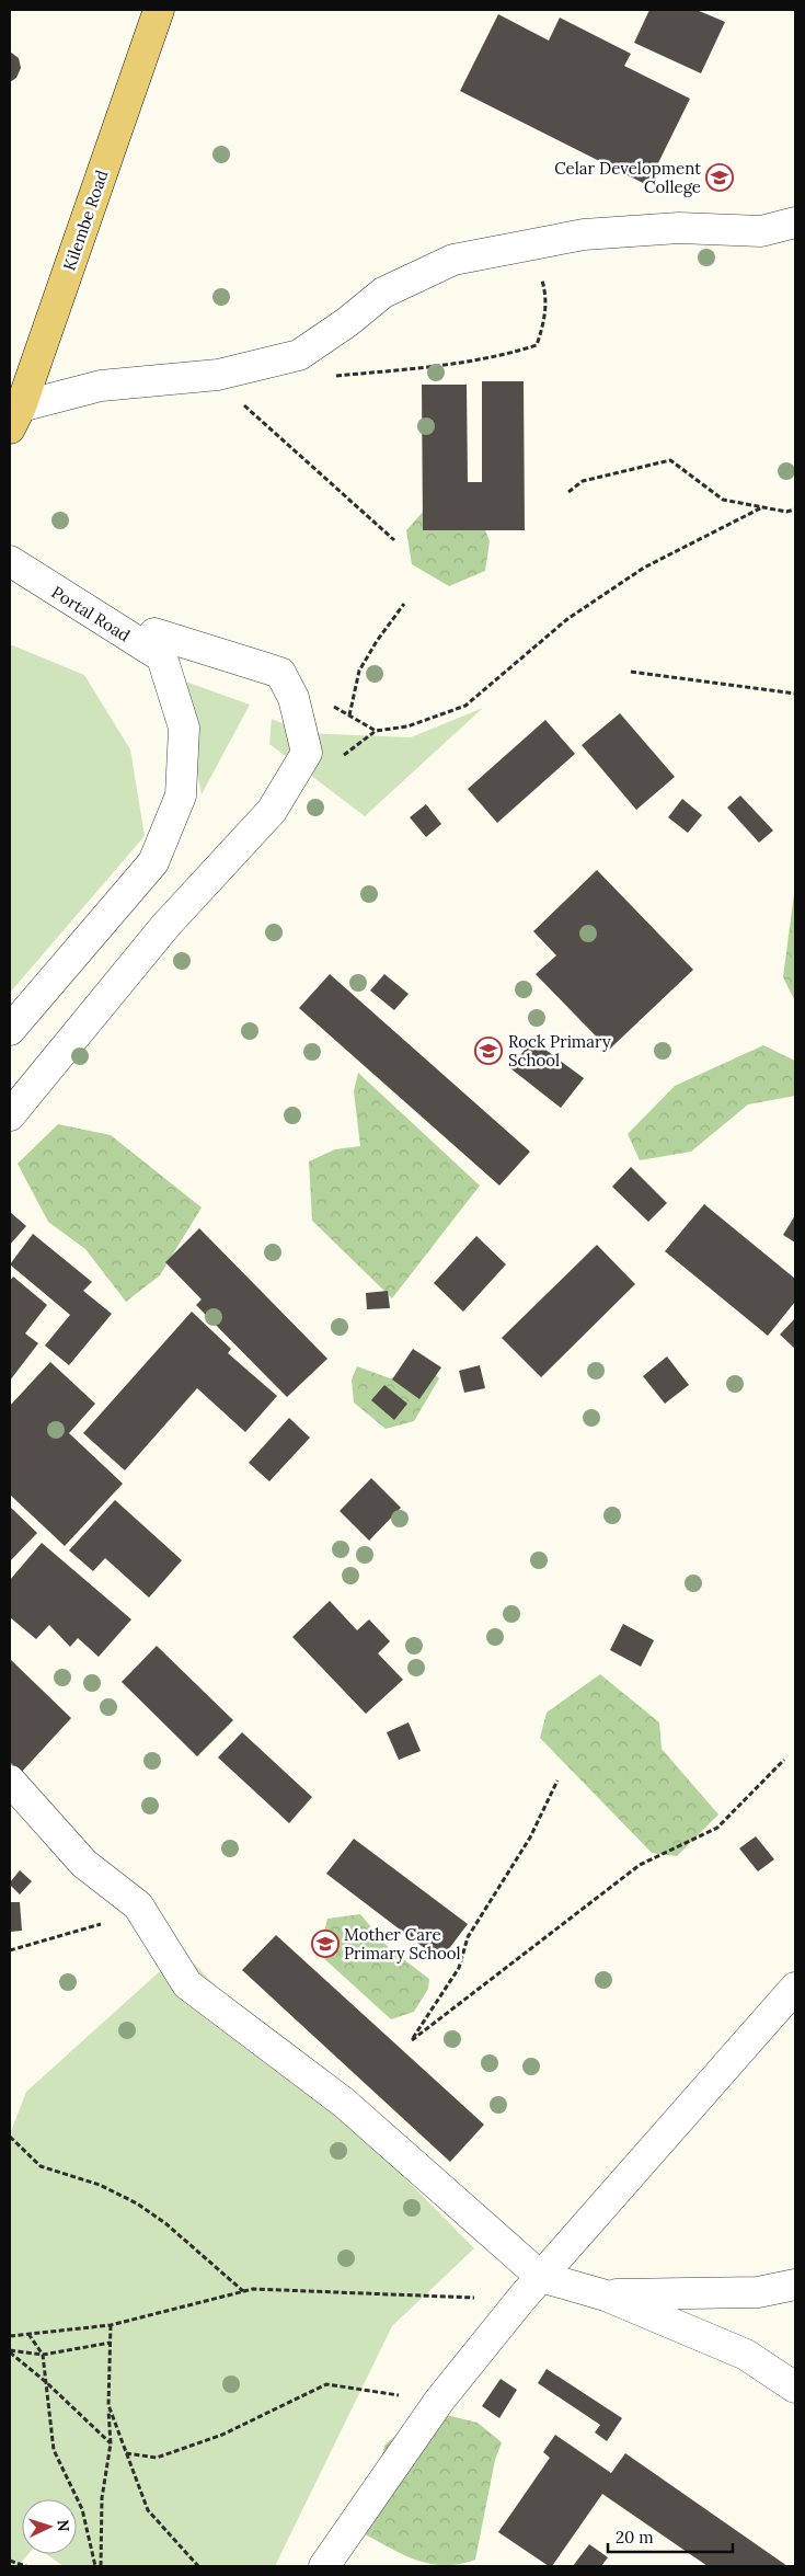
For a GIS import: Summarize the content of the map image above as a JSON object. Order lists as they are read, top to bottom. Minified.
{"streets":{"main road":["Kilembe Road"],"street":["Portal Road"]},"places":{"school or university":["Celar Development College","Rock Primary School","Mother Care Primary School"]},"scale_bar":"20 m","north":"right"}
